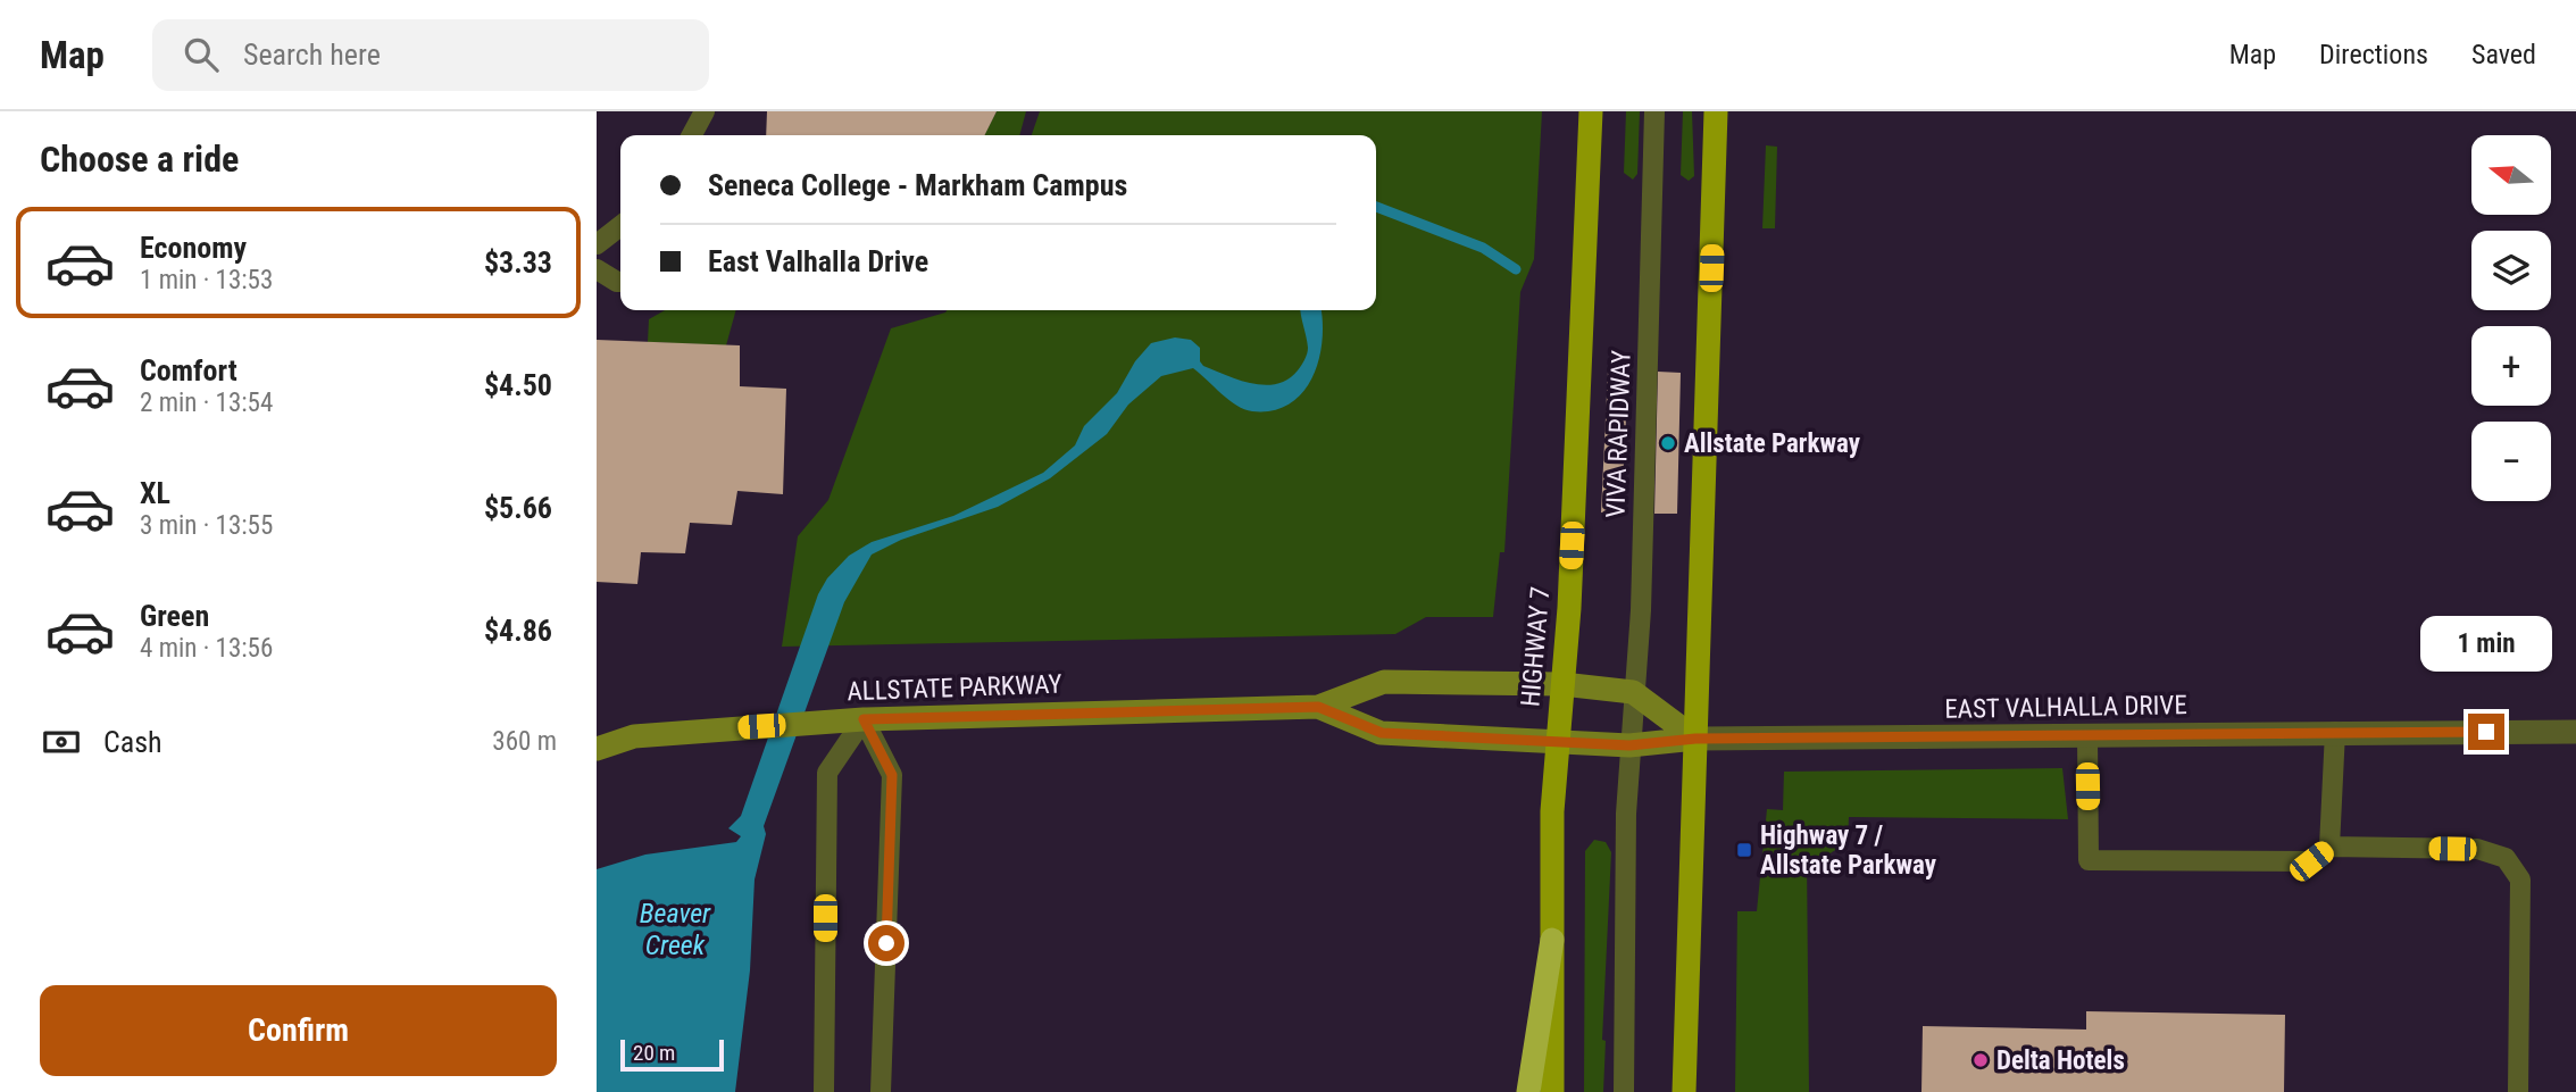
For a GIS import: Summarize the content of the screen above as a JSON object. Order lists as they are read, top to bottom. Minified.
{"streets":{"main road":["HIGHWAY 7"],"street":["ALLSTATE PARKWAY","EAST VALHALLA DRIVE"],"lane":["VIVA RAPIDWAY"]},"crossings":[["VIVA RAPIDWAY","ALLSTATE PARKWAY"],["VIVA RAPIDWAY","EAST VALHALLA DRIVE"],["HIGHWAY 7","ALLSTATE PARKWAY"],["HIGHWAY 7","EAST VALHALLA DRIVE"],["ALLSTATE PARKWAY","EAST VALHALLA DRIVE"]],"water":["Beaver Creek"],"places":{"other":["Allstate Parkway","Delta Hotels"],"transit":["Highway 7 / Allstate Parkway"]},"scale_bar":"20 m","north":"left","page":{"header":"Map","search":"Search here","nav":["Map","Directions","Saved"],"heading":"Choose a ride","map_buttons":["+","−"],"banner":["Seneca College - Markham Campus","East Valhalla Drive"],"list":[{"name":"Economy","note":"1 min · 13:53","value":"$3.33"},{"name":"Comfort","note":"2 min · 13:54","value":"$4.50"},{"name":"XL","note":"3 min · 13:55","value":"$5.66"},{"name":"Green","note":"4 min · 13:56","value":"$4.86"}],"bubble":"1 min","pay":["Cash","360 m"],"buttons":"Confirm","scale":"20 m"}}
